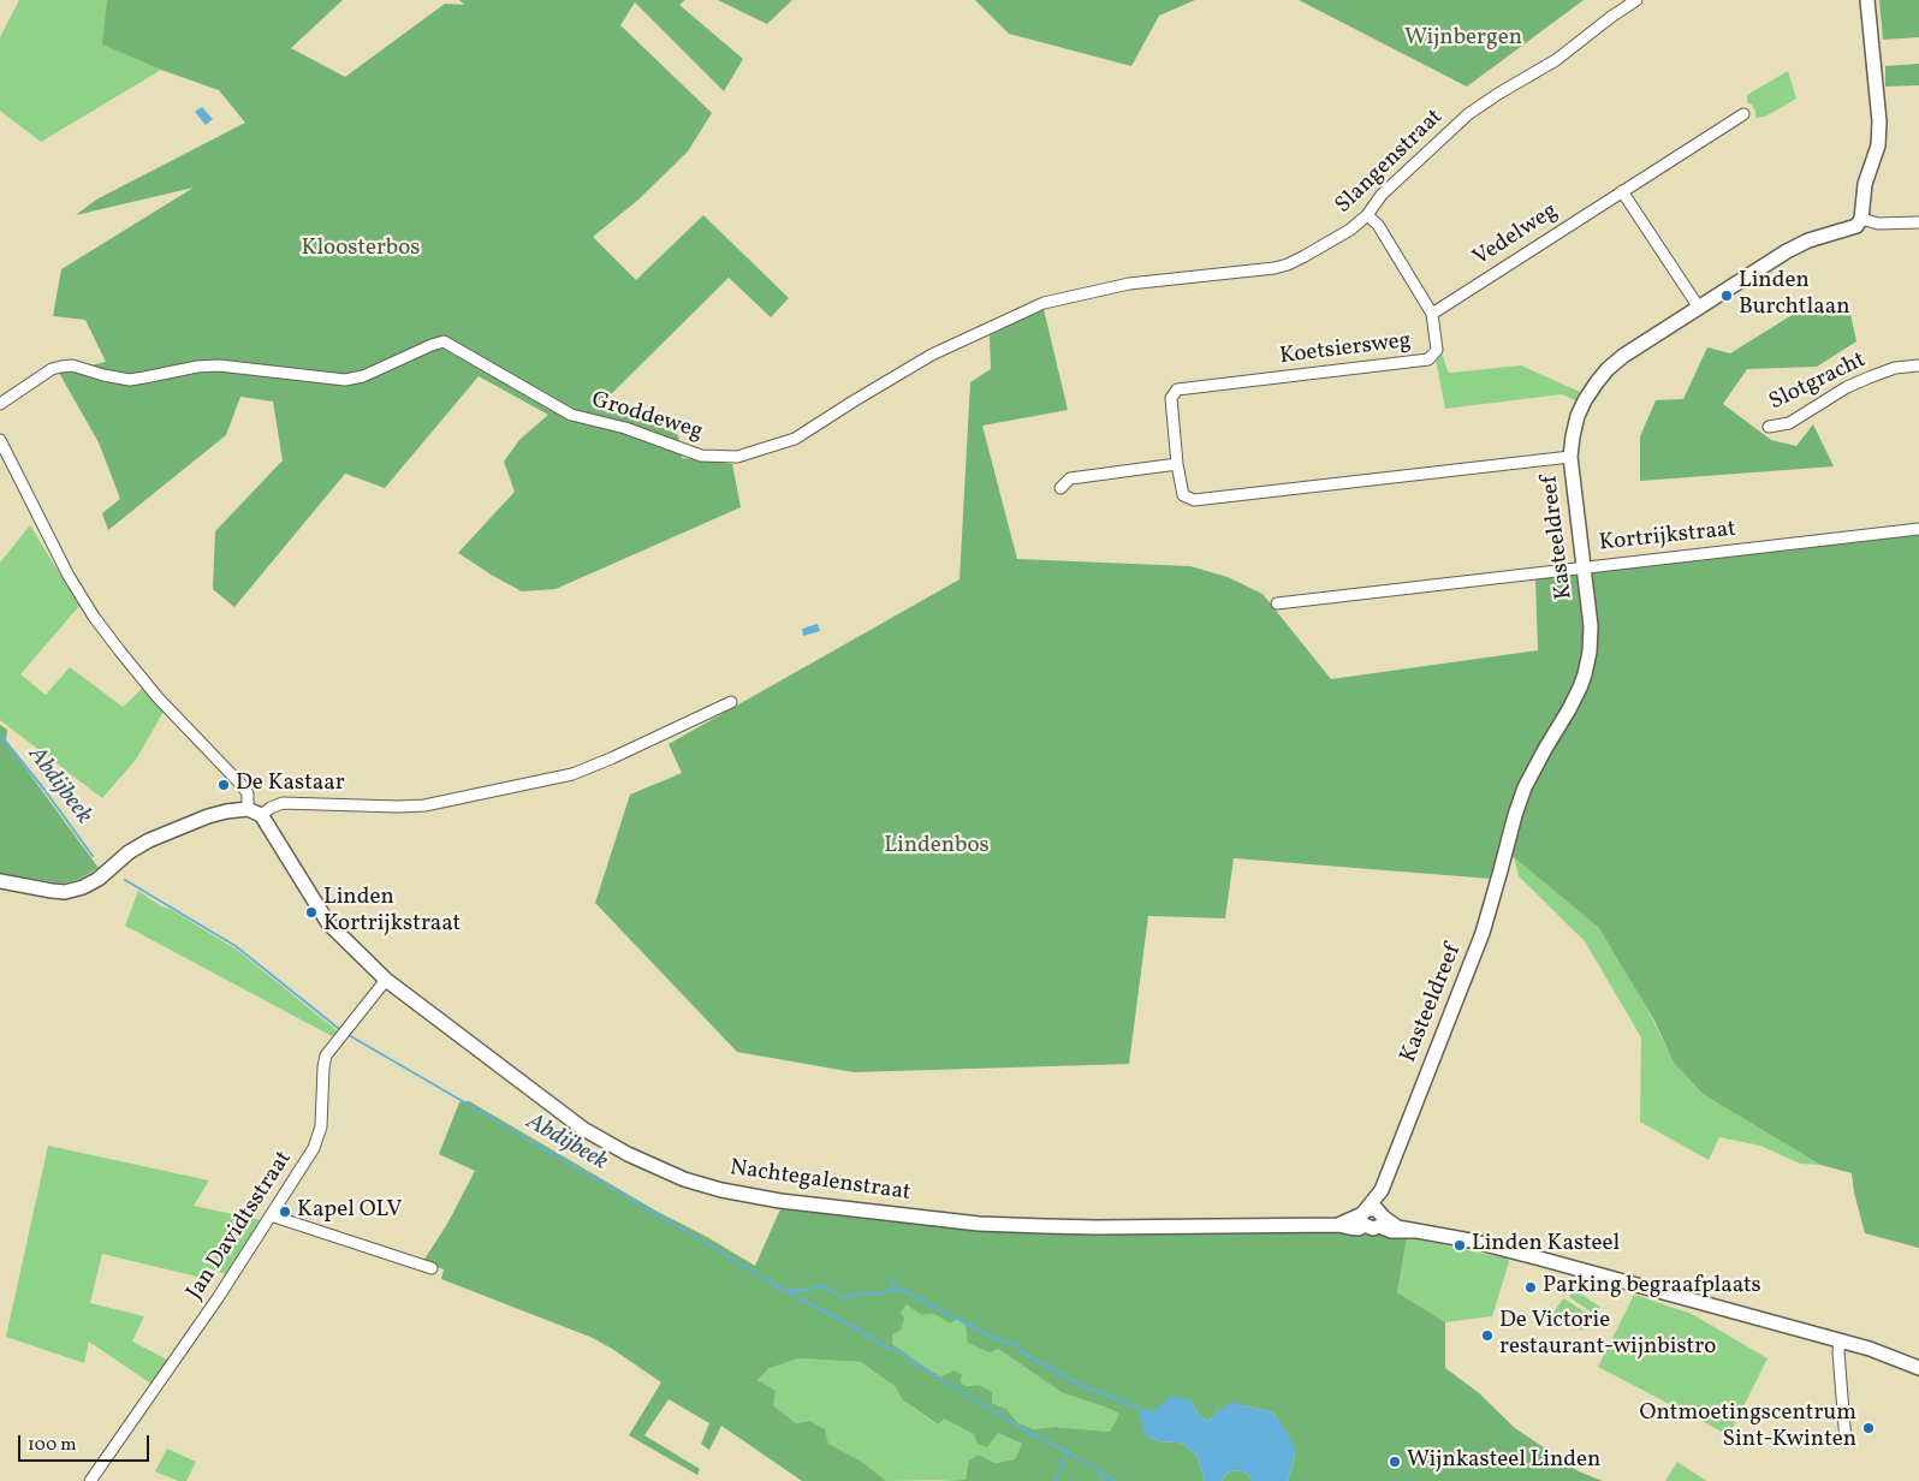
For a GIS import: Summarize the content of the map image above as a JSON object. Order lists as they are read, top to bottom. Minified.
{"streets":{"street":["Slangenstraat","Vedelweg","Koetsiersweg","Slotgracht","Groddeweg","Kasteeldreef","Kortrijkstraat","Nachtegalenstraat","Jan Davidtsstraat"]},"crossings":[["Slangenstraat","Koetsiersweg"],["Slangenstraat","Groddeweg"],["Vedelweg","Koetsiersweg"],["Koetsiersweg","Kasteeldreef"],["Kasteeldreef","Kortrijkstraat"],["Kasteeldreef","Nachtegalenstraat"],["Nachtegalenstraat","Jan Davidtsstraat"]],"water":["Abdijbeek"],"parks":["Wijnbergen","Kloosterbos","Lindenbos"],"places":["Linden Burchtlaan","De Kastaar","Linden Kortrijkstraat","Kapel OLV","Linden Kasteel","Parking begraafplaats","De Victorie restaurant-wijnbistro","Ontmoetingscentrum Sint-Kwinten","Wijnkasteel Linden"],"scale_bar":"100 m"}
